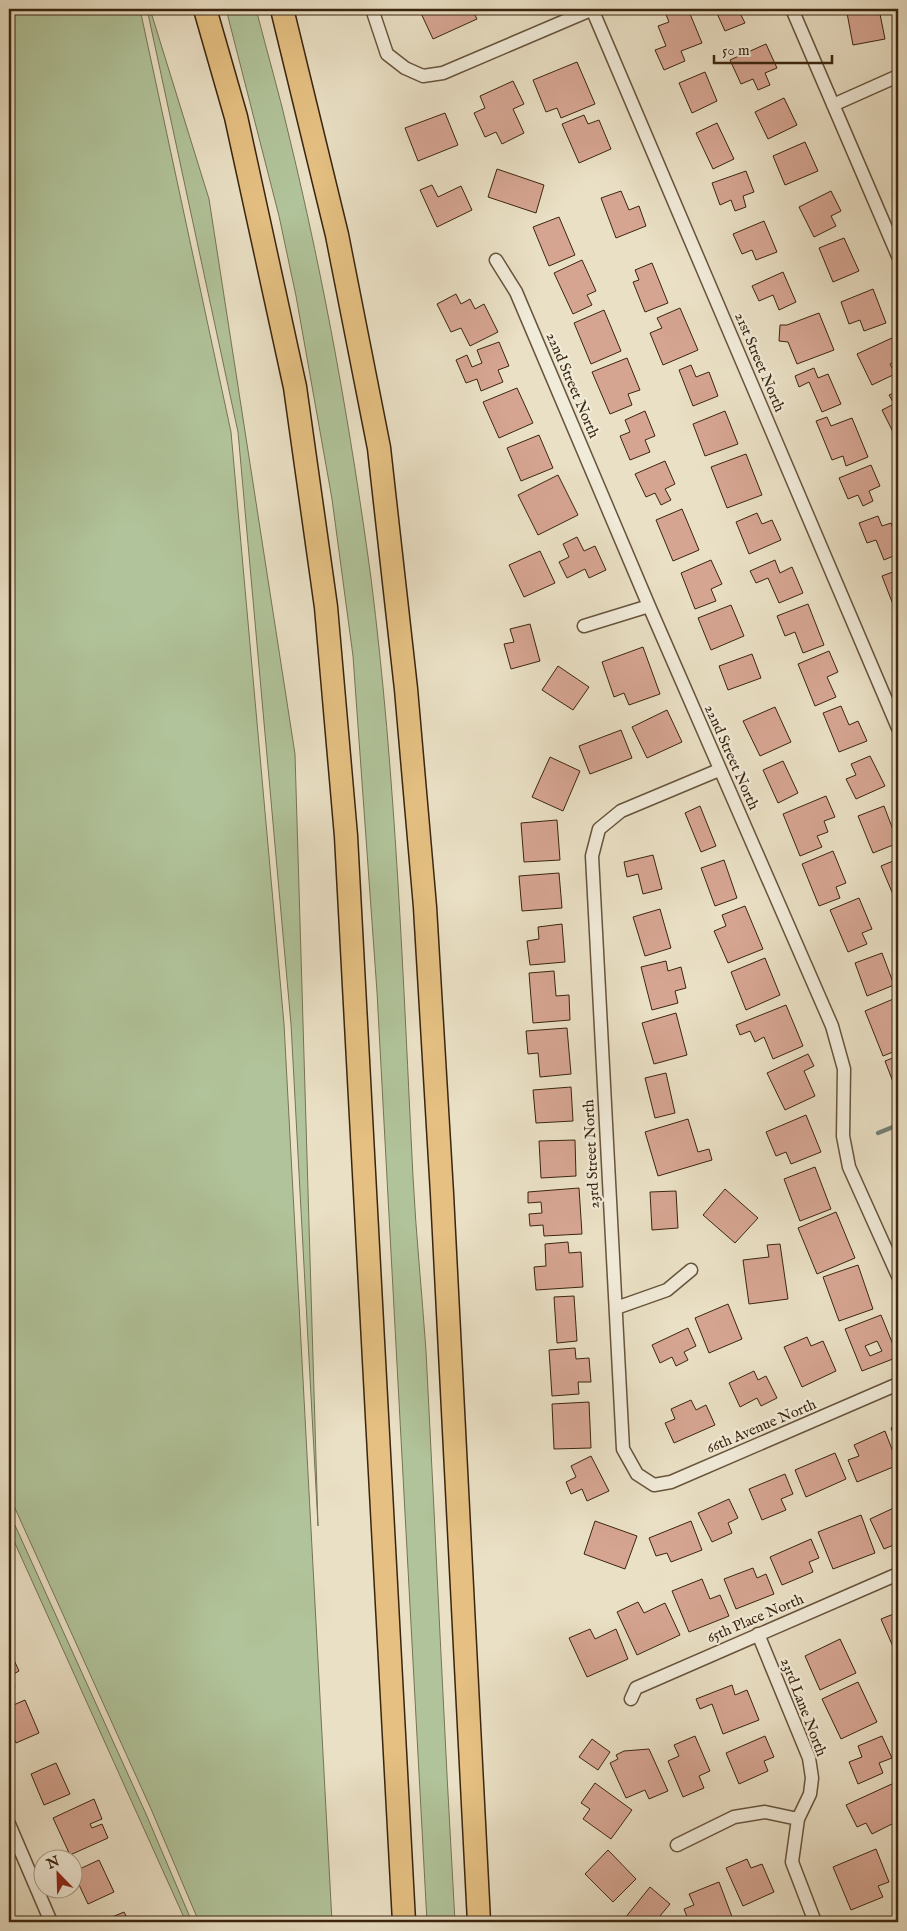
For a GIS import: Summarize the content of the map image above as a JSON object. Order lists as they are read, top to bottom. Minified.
{"streets":{"street":["21st Street North","22nd Street North","23rd Street North","66th Avenue North","65th Place North","23rd Lane North"]},"crossings":[["22nd Street North","23rd Street North"],["23rd Street North","66th Avenue North"],["65th Place North","23rd Lane North"]],"scale_bar":"50 m","north":"top left"}
